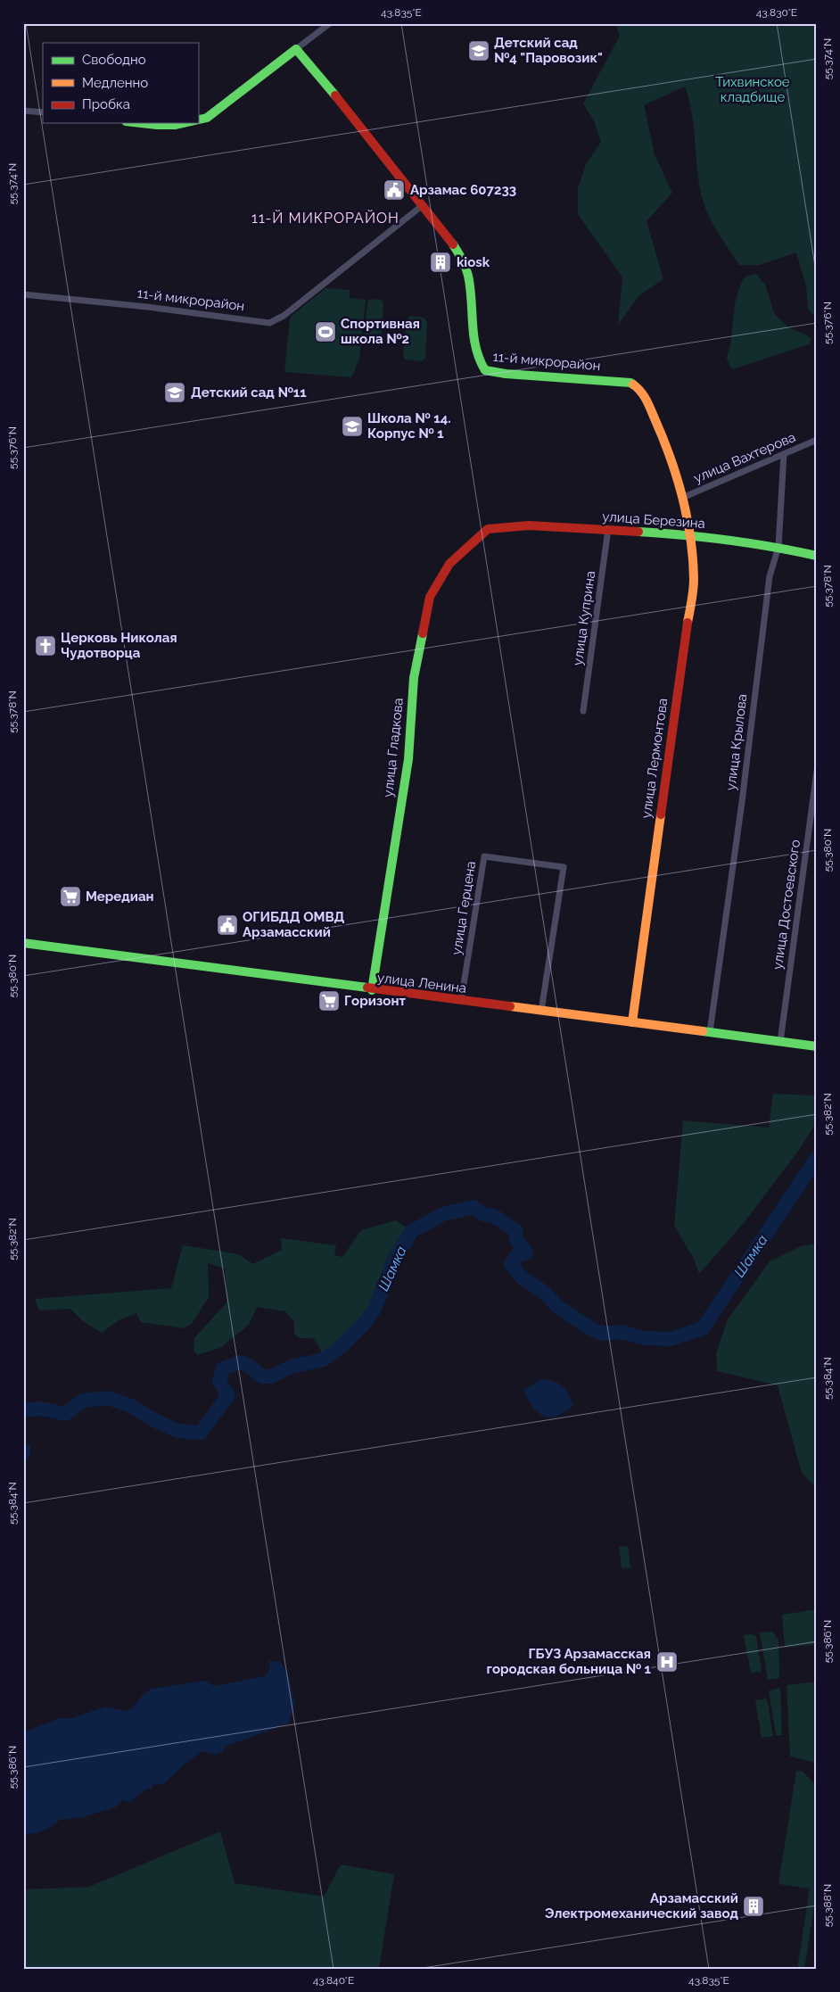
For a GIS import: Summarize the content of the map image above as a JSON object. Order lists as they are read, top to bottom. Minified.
{"streets":{"street":["11-й микрорайон","улица Вахтерова","улица Березина","улица Куприна","улица Крылова","улица Гладкова","улица Лермонтова","улица Достоевского","улица Герцена","улица Ленина"]},"crossings":[["11-й микрорайон","улица Вахтерова"],["11-й микрорайон","улица Лермонтова"],["улица Вахтерова","улица Крылова"],["улица Вахтерова","улица Лермонтова"],["улица Березина","улица Куприна"],["улица Березина","улица Крылова"],["улица Березина","улица Гладкова"],["улица Березина","улица Лермонтова"],["улица Крылова","улица Ленина"],["улица Гладкова","улица Ленина"],["улица Лермонтова","улица Ленина"],["улица Достоевского","улица Ленина"],["улица Герцена","улица Ленина"]],"districts":["11-Й МИКРОРАЙОН"],"water":["Шамка"],"parks":["Тихвинское кладбище"],"places":{"school or university":["Детский сад №4 \"Паровозик\"","Детский сад №11","Школа № 14. Корпус № 1"],"public building":["Арзамас 607233","ОГИБДД ОМВД Арзамасский"],"building":["kiosk","Арзамасский Электромеханический завод"],"sports":["Спортивная школа №2"],"church":["Церковь Николая Чудотворца"],"supermarket":["Мередиан","Горизонт"],"hospital":["ГБУЗ Арзамасская городская больница № 1"]},"legend":["Свободно","Медленно","Пробка"],"coordinates":["43.835°E","43.830°E","55.374°N","55.376°N","55.378°N","55.380°N","55.382°N","55.384°N","55.386°N","55.388°N","43.840°E"]}
